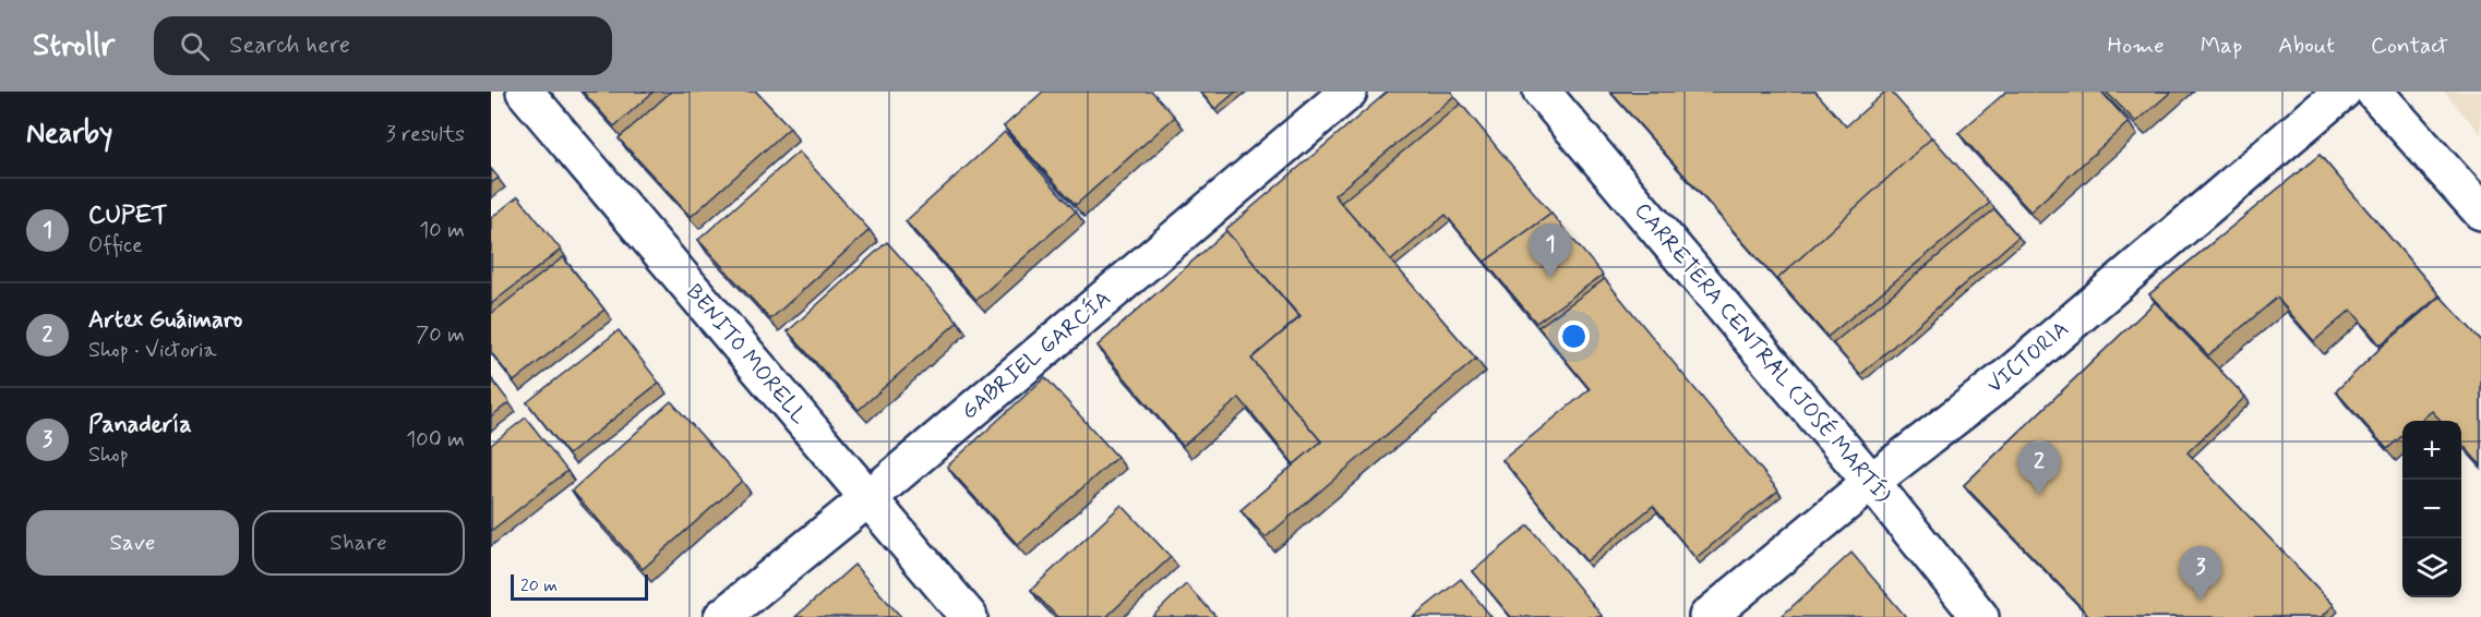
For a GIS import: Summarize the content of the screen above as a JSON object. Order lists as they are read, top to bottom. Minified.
{"streets":{"main road":["CARRETERA CENTRAL (JOSÉ MARTÍ)","BENITO MORELL","GABRIEL GARCÍA","VICTORIA"]},"crossings":[["CARRETERA CENTRAL (JOSÉ MARTÍ)","VICTORIA"],["BENITO MORELL","GABRIEL GARCÍA"]],"scale_bar":"20 m","page":{"header":"Strollr","search":"Search here","nav":["Home","Map","About","Contact"],"heading":["Nearby","3 results"],"list":[{"mark":"1","name":"CUPET","note":"Office","value":"10 m"},{"mark":"2","name":"Artex Guáimaro","note":"Shop · Victoria","value":"70 m"},{"mark":"3","name":"Panadería","note":"Shop","value":"100 m"}],"pins":["1","2","3"],"map_buttons":["+","−"],"buttons":["Save","Share"],"scale":"20 m"}}
